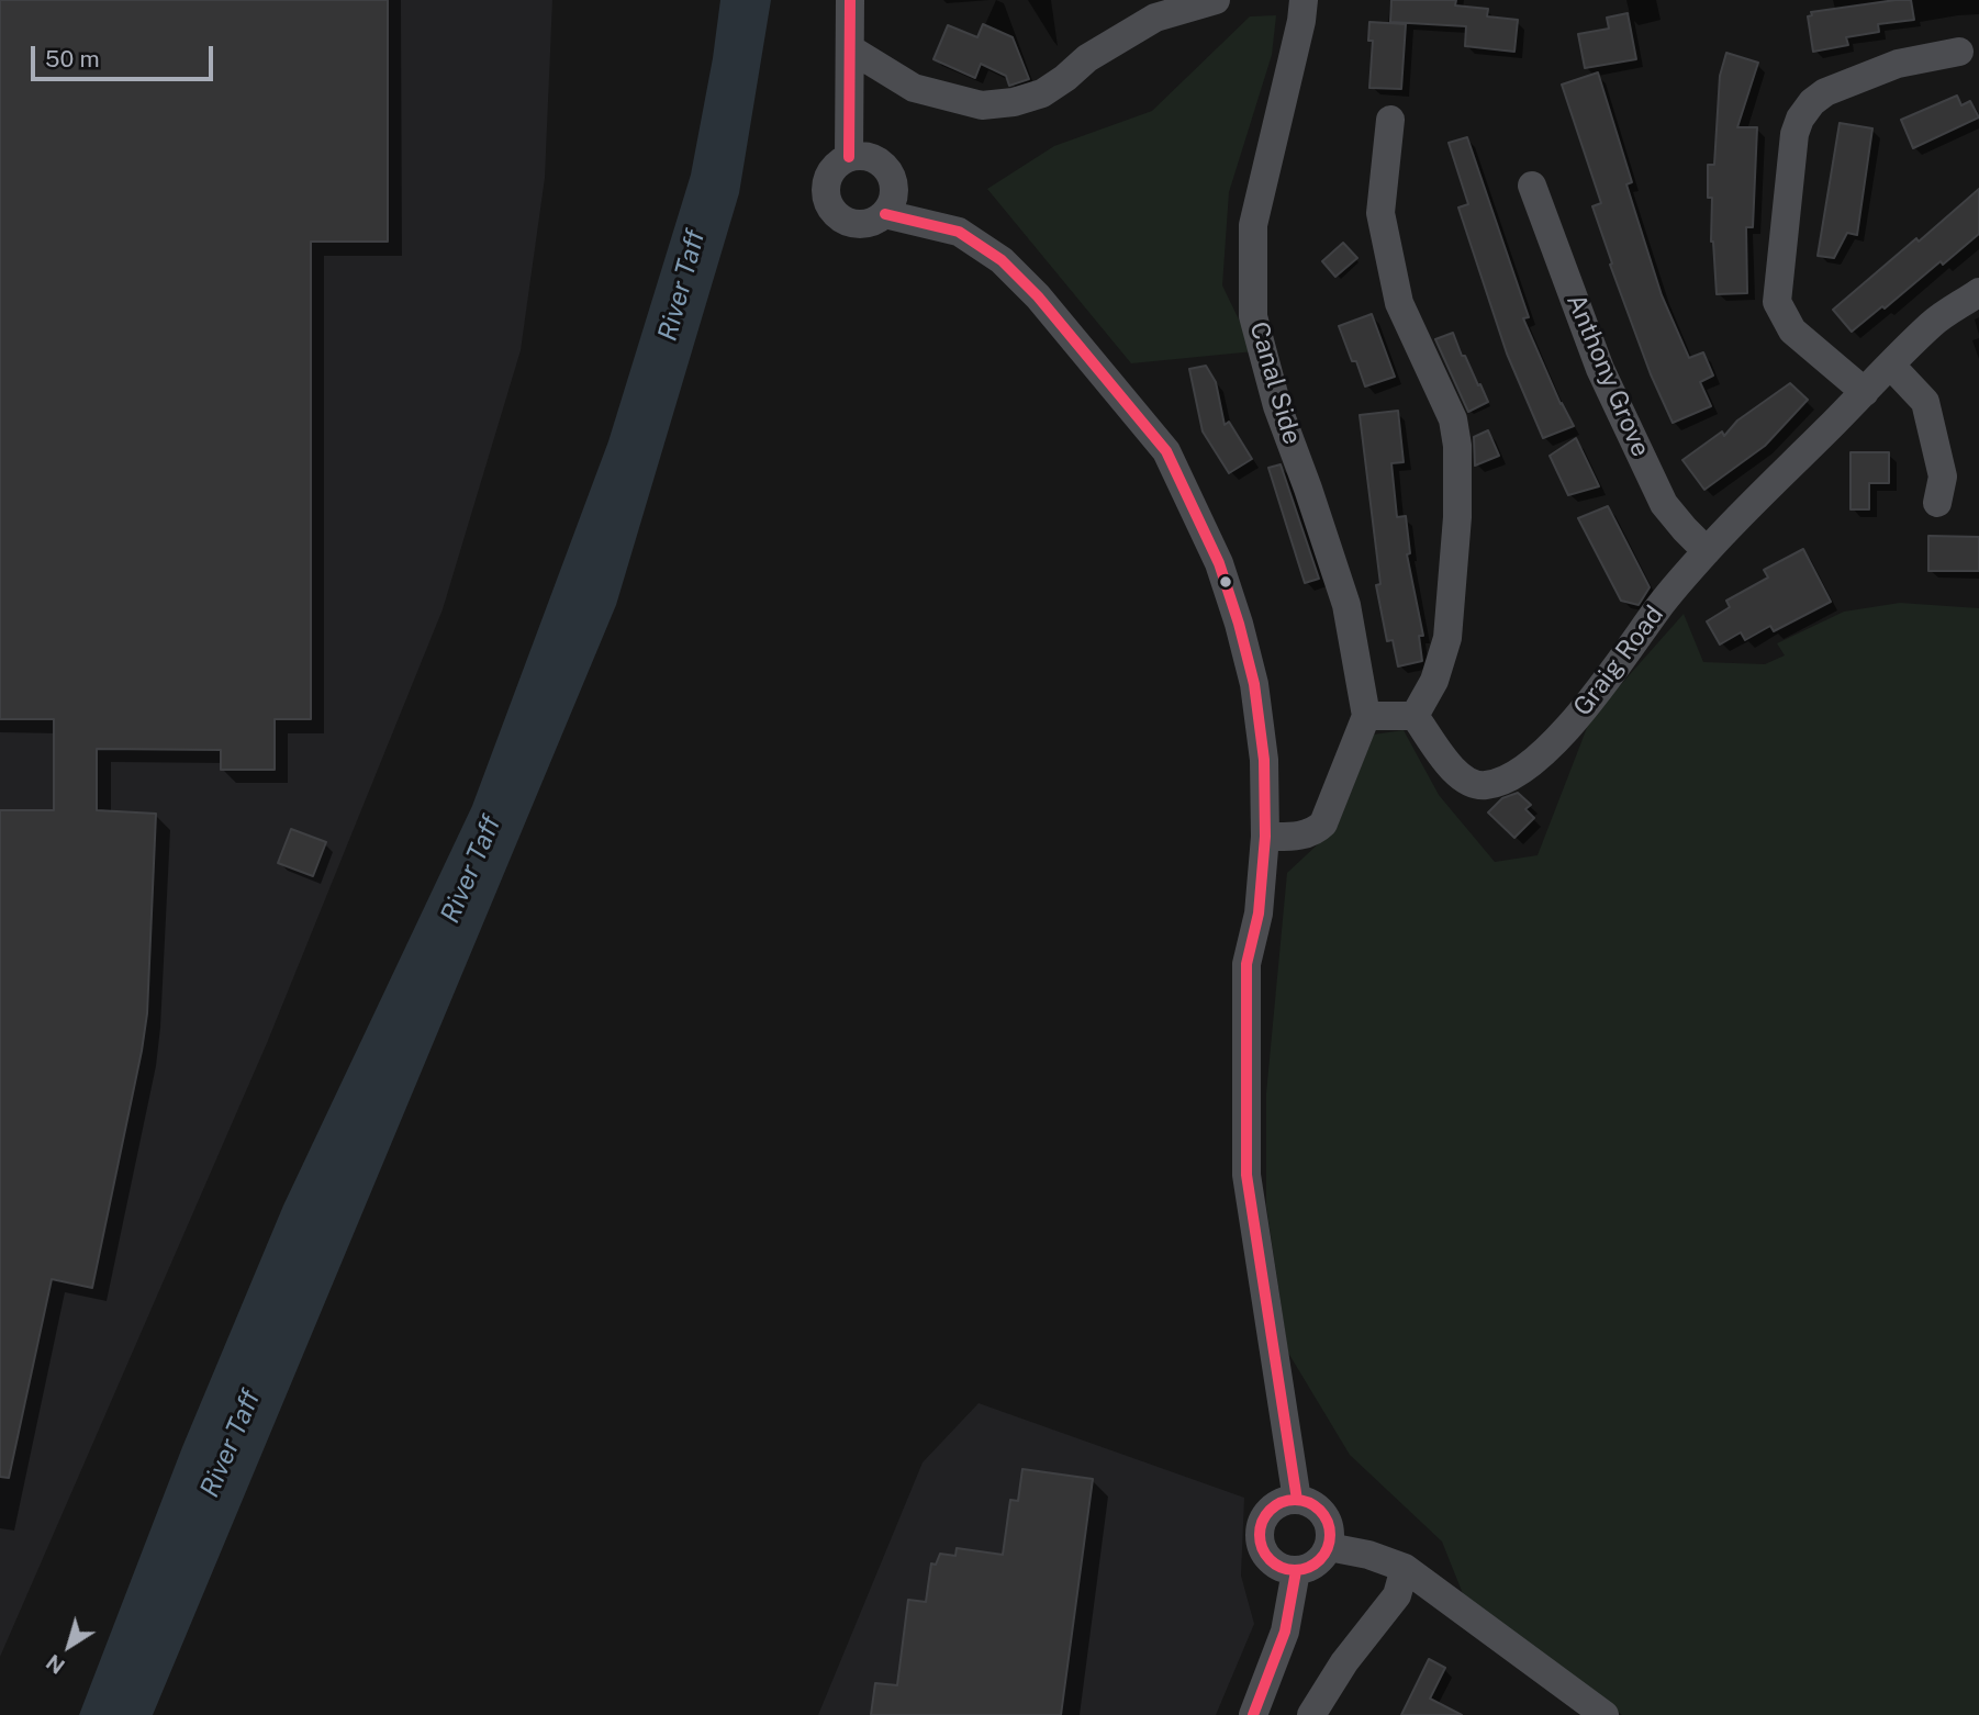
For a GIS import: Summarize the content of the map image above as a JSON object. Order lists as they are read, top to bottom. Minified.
{"streets":{"street":["Anthony Grove","Canal Side","Graig Road"]},"crossings":[["Anthony Grove","Graig Road"]],"water":["River Taff"],"scale_bar":"50 m","north":"bottom left"}
